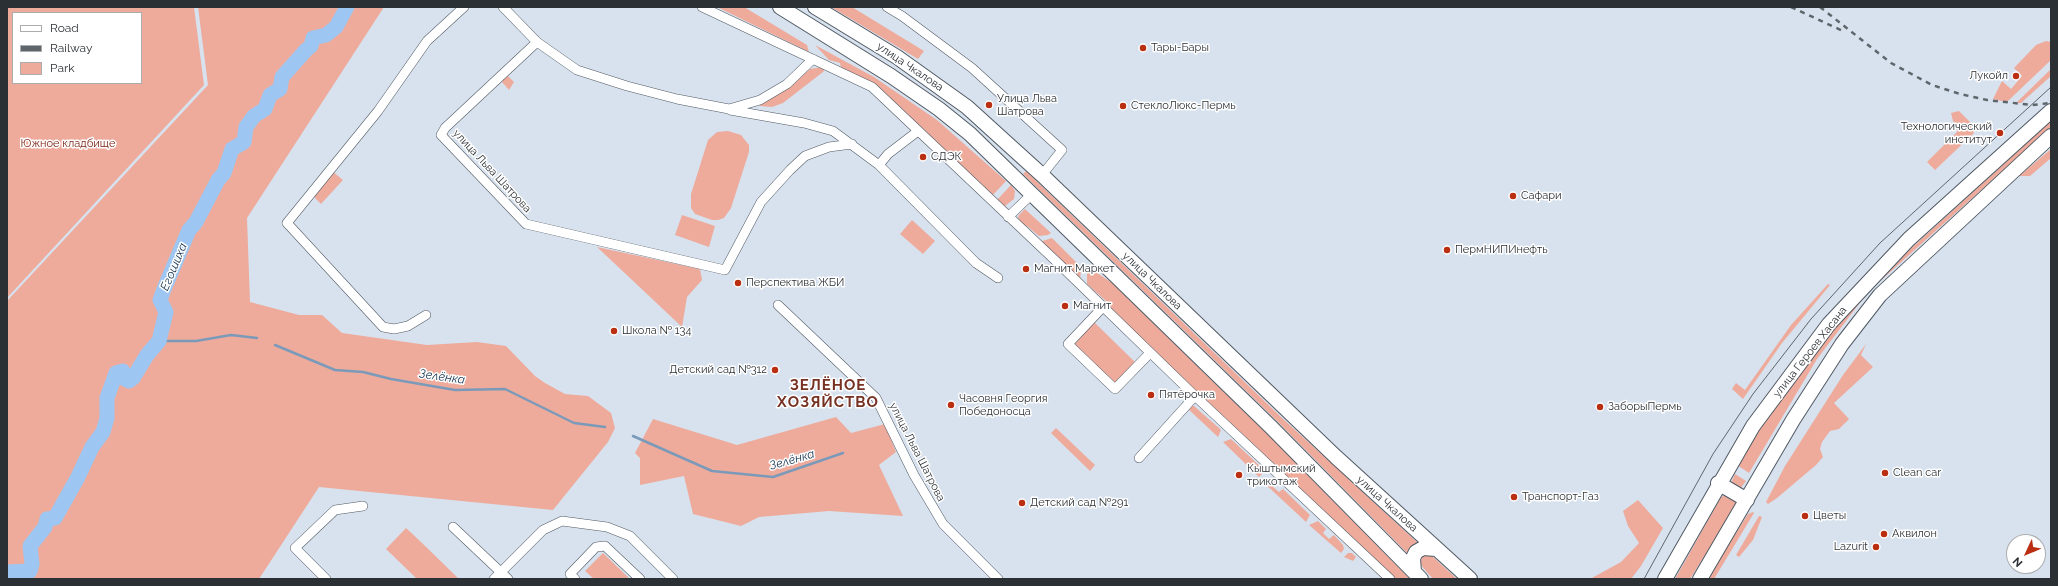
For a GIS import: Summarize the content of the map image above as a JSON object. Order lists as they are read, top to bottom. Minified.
{"streets":{"main road":["улица Чкалова","улица Героев Хасана"],"street":["улица Льва Шатрова"]},"districts":["ЗЕЛЁНОЕ ХОЗЯЙСТВО"],"water":["Егошиха","Зелёнка"],"parks":["Южное кладбище"],"places":["Тары-Бары","Лукойл","Улица Льва Шатрова","СтеклоЛюкс-Пермь","Технологический институт","СДЭК","Сафари","ПермНИПИнефть","Магнит Маркет","Перспектива ЖБИ","Магнит","Школа № 134","Детский сад №312","Пятёрочка","Часовня Георгия Победоносца","ЗаборыПермь","Clean car","Кыштымский трикотаж","Транспорт-Газ","Детский сад №291","Цветы","Аквилон","Lazurit"],"legend":["Road","Railway","Park"],"north":"bottom left"}
